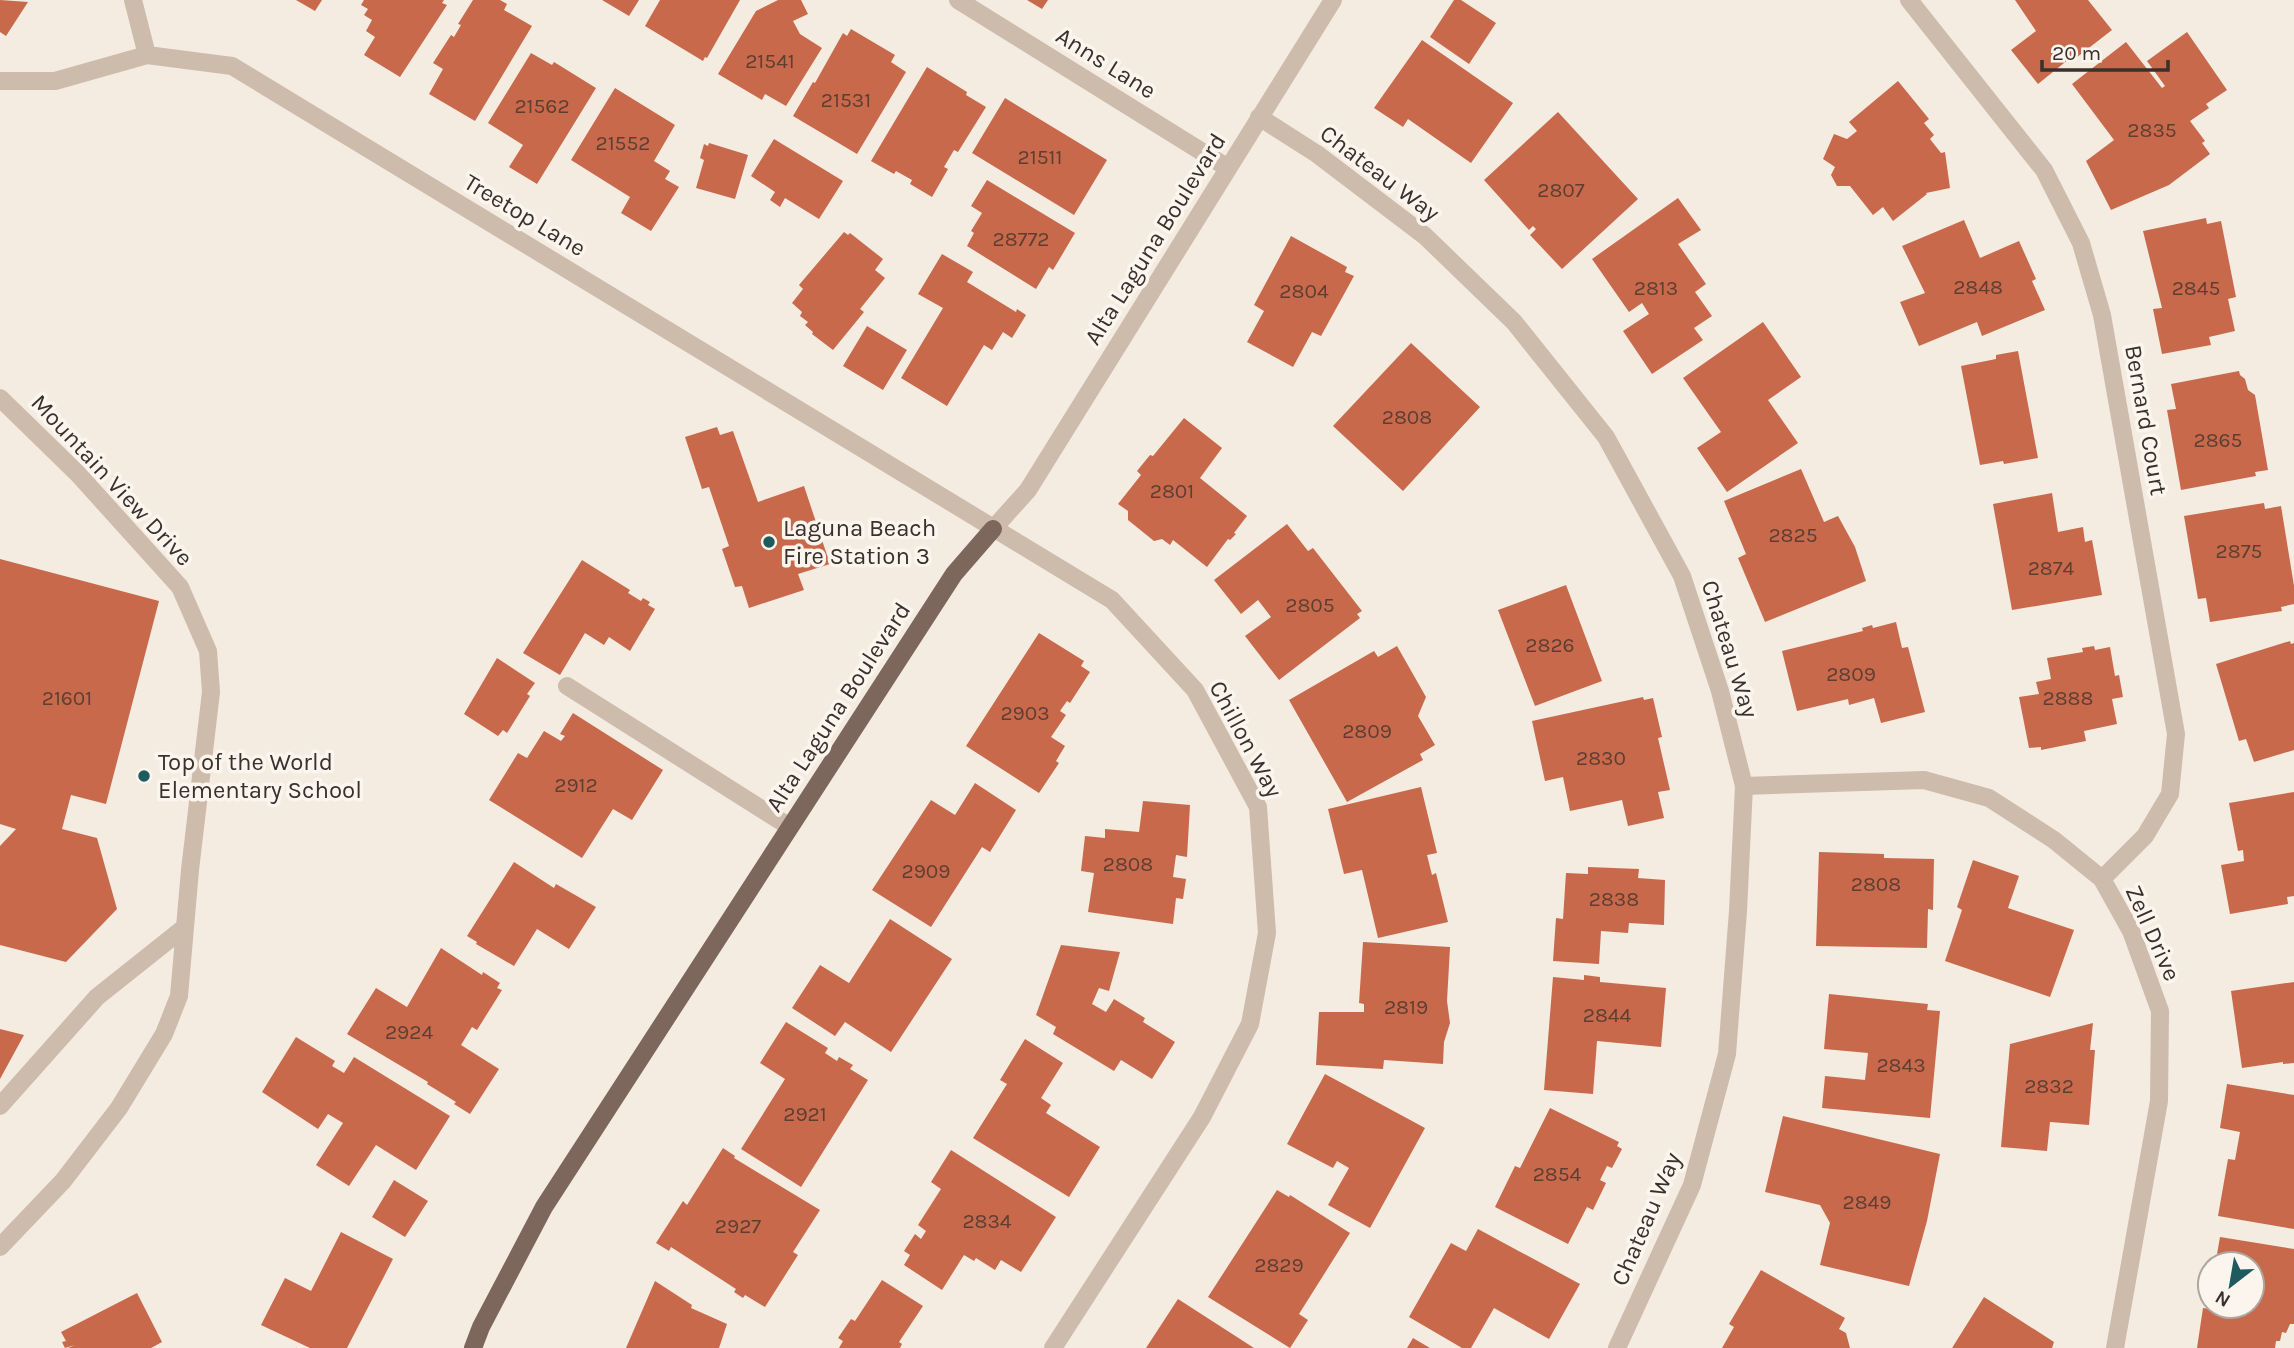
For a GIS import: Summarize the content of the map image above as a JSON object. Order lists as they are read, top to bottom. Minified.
{"streets":{"main road":["Alta Laguna Boulevard"],"street":["Anns Lane","Chateau Way","Treetop Lane","Bernard Court","Mountain View Drive","Chillon Way","Zell Drive"]},"crossings":[["Anns Lane","Alta Laguna Boulevard"],["Chateau Way","Alta Laguna Boulevard"],["Chateau Way","Zell Drive"],["Treetop Lane","Alta Laguna Boulevard"],["Treetop Lane","Chillon Way"],["Alta Laguna Boulevard","Chillon Way"],["Bernard Court","Zell Drive"]],"places":["Laguna Beach Fire Station 3","Top of the World Elementary School"],"house_numbers":["21541","21531","21562","2835","21552","21511","2807","28772","2848","2813","2845","2804","2808","2865","2801","2825","2875","2874","2805","2826","2809","21601","2888","2903","2809","2830","2912","2808","2909","2808","2838","2819","2844","2924","2843","2832","2921","2854","2849","2834","2927","2829"],"scale_bar":"20 m","north":"bottom left"}
